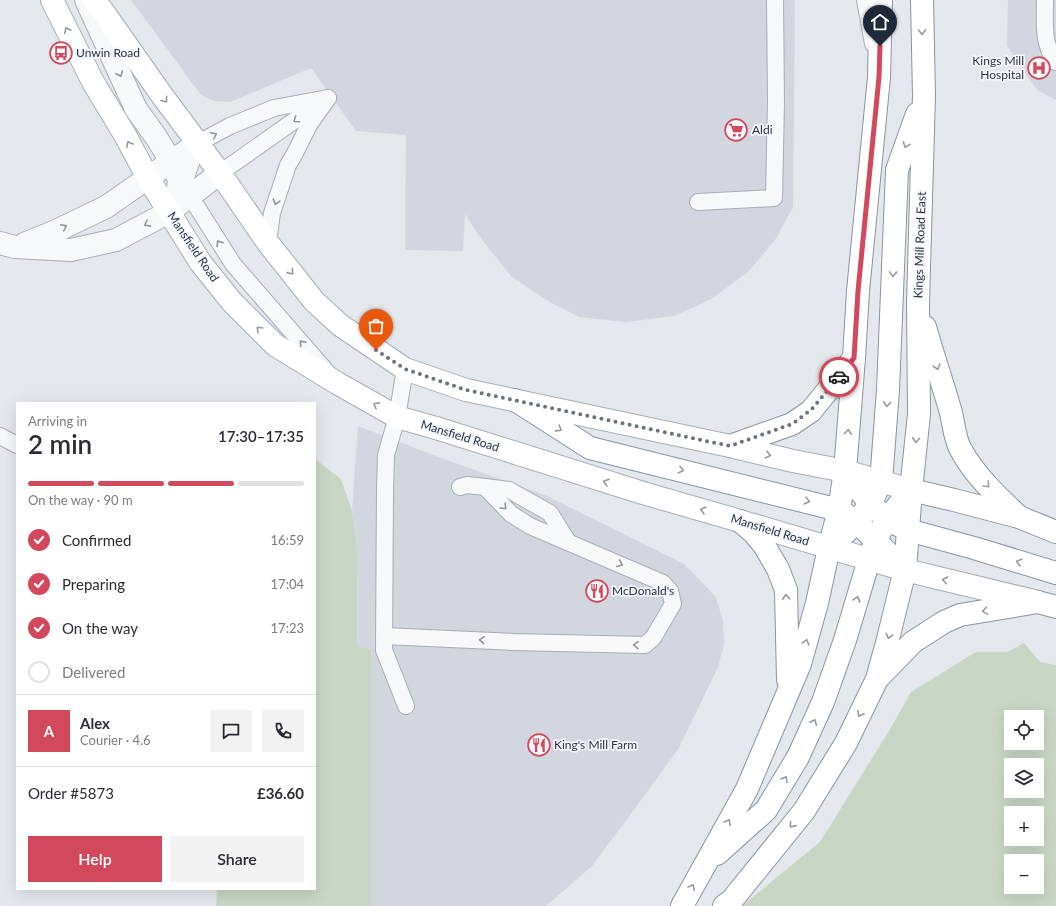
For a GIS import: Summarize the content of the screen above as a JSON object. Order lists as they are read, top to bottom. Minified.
{"streets":{"main road":["Kings Mill Road East","Mansfield Road"]},"places":{"bus stop":["Unwin Road"],"hospital":["Kings Mill Hospital"],"supermarket":["Aldi"],"restaurant":["McDonald's","King's Mill Farm"]},"page":{"heading":["2 min","Arriving in","17:30–17:35"],"panel":["Alex","Courier · 4.6","Order #5873","£36.60"],"bar":"On the way · 90 m","list":[["Confirmed","16:59"],["Preparing","17:04"],["On the way","17:23"],"Delivered"],"map_buttons":["+","−"],"round":"A","buttons":["Help","Share"]}}
